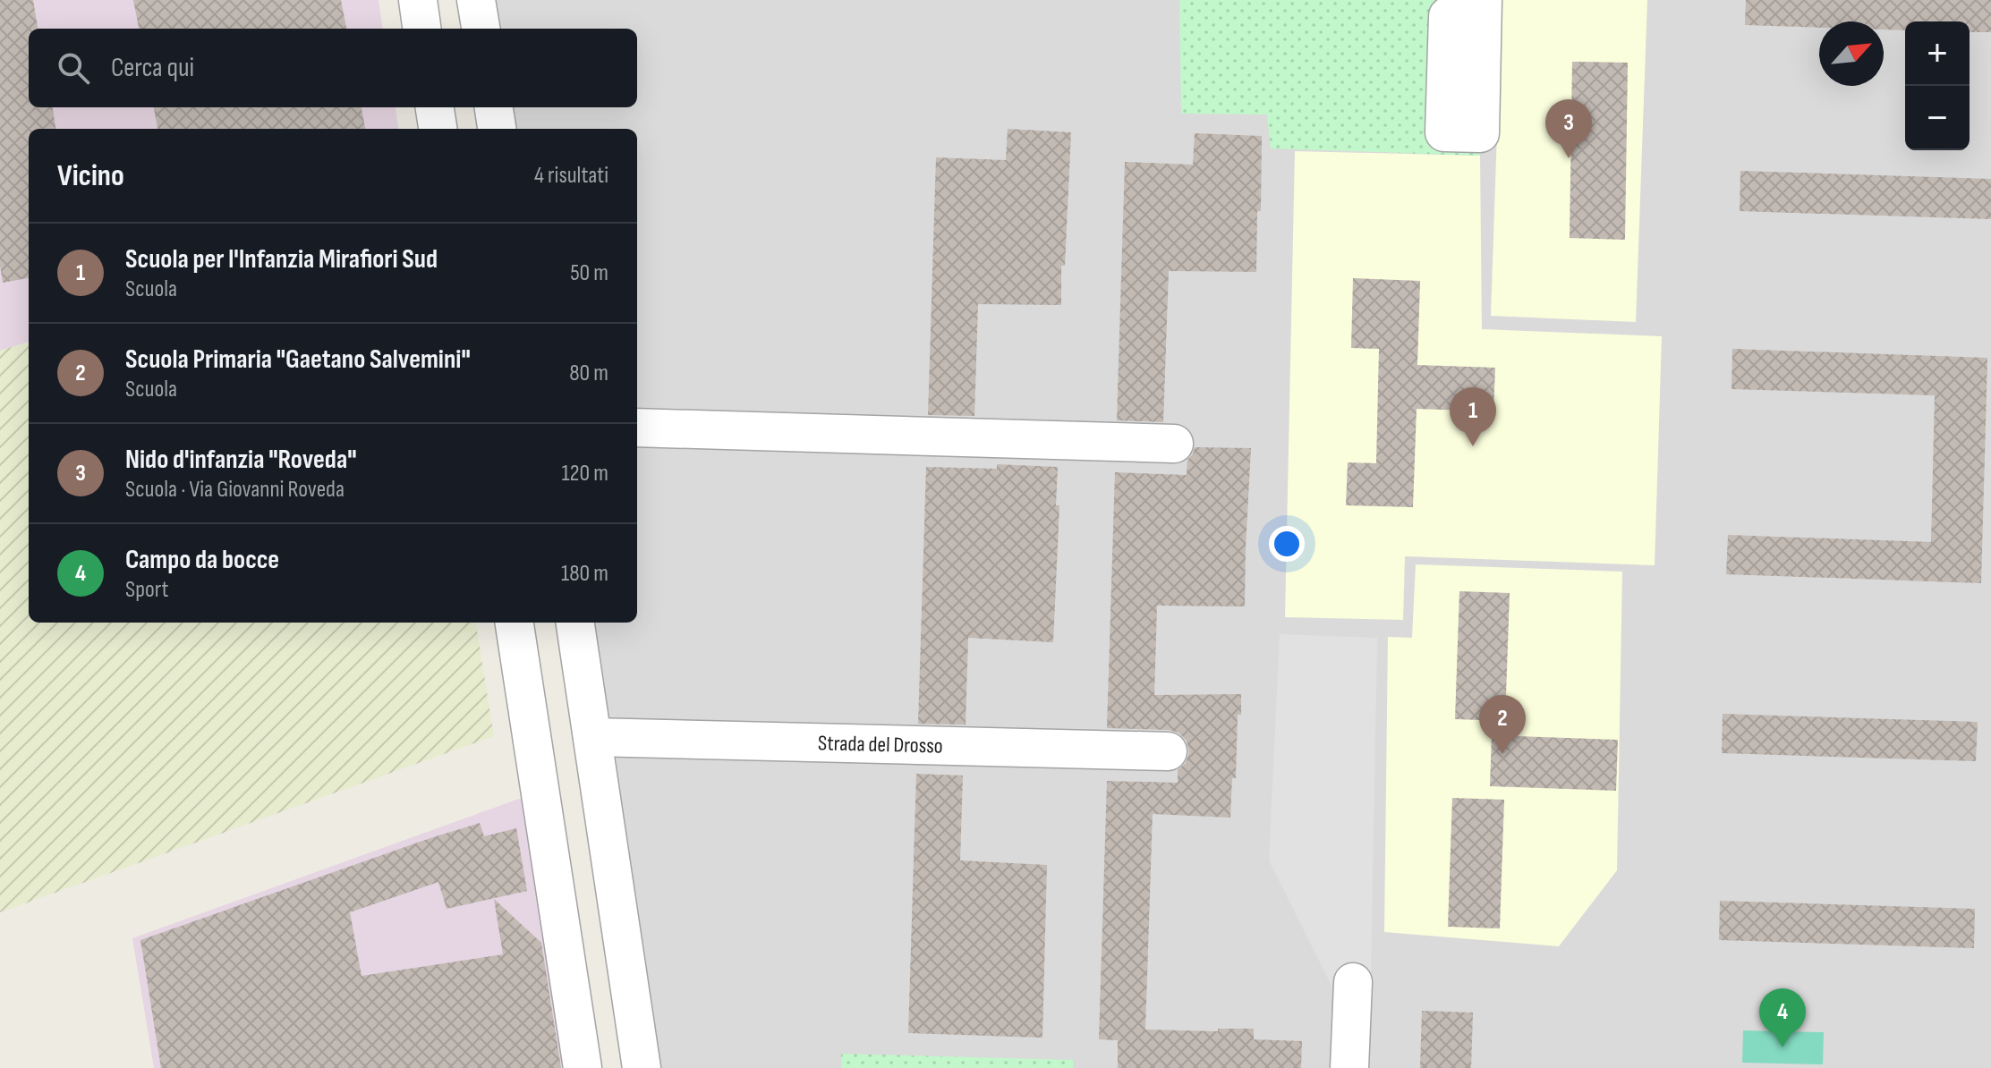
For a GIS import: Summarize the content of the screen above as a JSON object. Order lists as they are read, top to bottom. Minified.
{"streets":{"street":["Strada del Drosso"]},"north":"top right","page":{"map_buttons":["+","−"],"search":"Cerca qui","pins":["3","1","2","4"],"heading":["Vicino","4 risultati"],"list":[{"mark":"1","name":"Scuola per l'Infanzia Mirafiori Sud","note":"Scuola","value":"50 m"},{"mark":"2","name":"Scuola Primaria \"Gaetano Salvemini\"","note":"Scuola","value":"80 m"},{"mark":"3","name":"Nido d'infanzia \"Roveda\"","note":"Scuola · Via Giovanni Roveda","value":"120 m"},{"mark":"4","name":"Campo da bocce","note":"Sport","value":"180 m"}]}}
